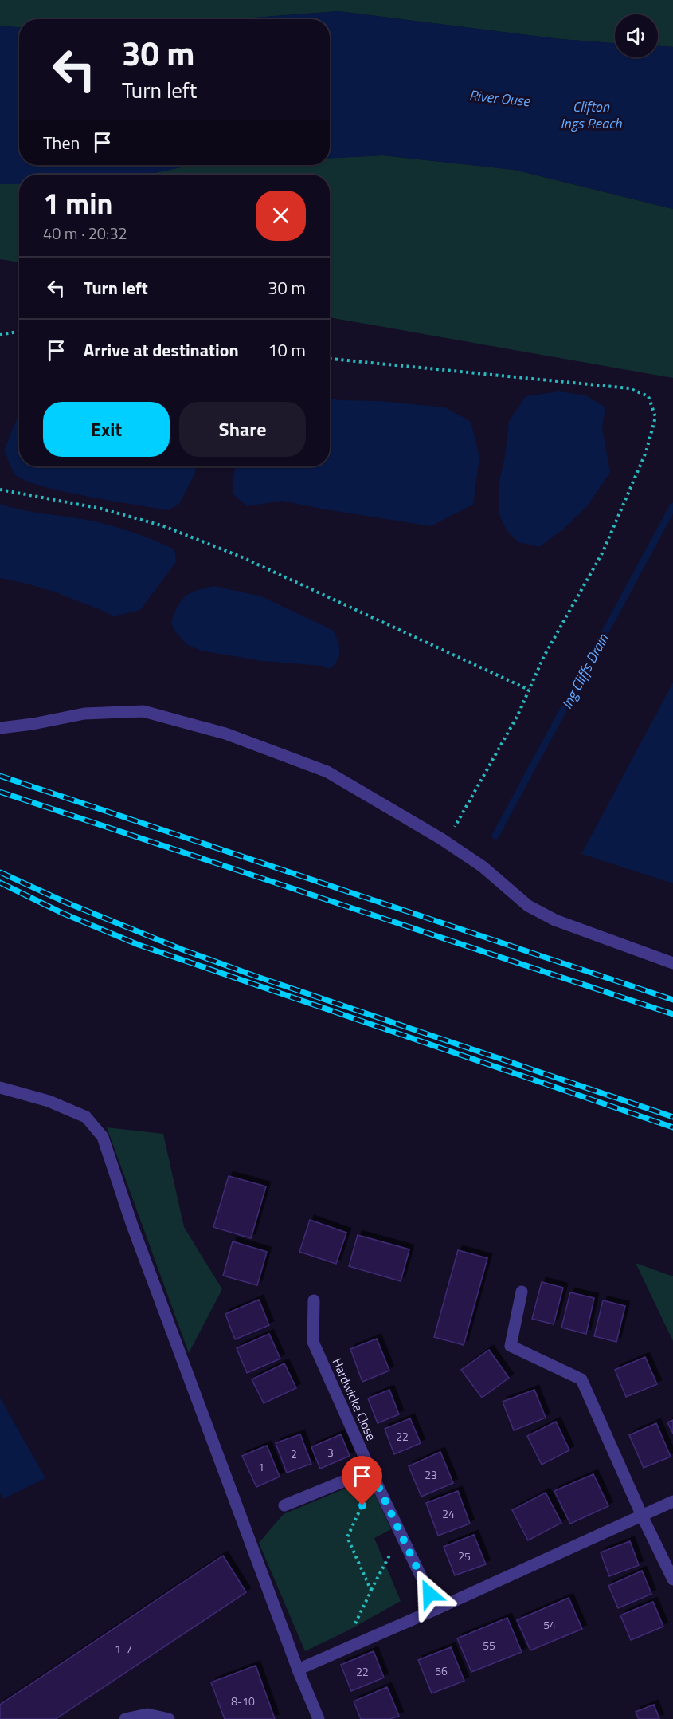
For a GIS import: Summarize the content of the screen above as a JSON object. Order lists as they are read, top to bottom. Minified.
{"streets":{"street":["Hardwicke Close"]},"water":["River Ouse","Clifton Ings Reach","Ing Cliffs Drain"],"house_numbers":["22","3","2","1","23","24","25","54","55","1-7","56","22","8-10"],"page":{"turn":["30 m","Turn left"],"then":"Then","heading":["1 min","40 m · 20:32"],"list":[{"name":"Turn left","value":"30 m"},{"name":"Arrive at destination","value":"10 m"}],"buttons":["Exit","Share"]}}
